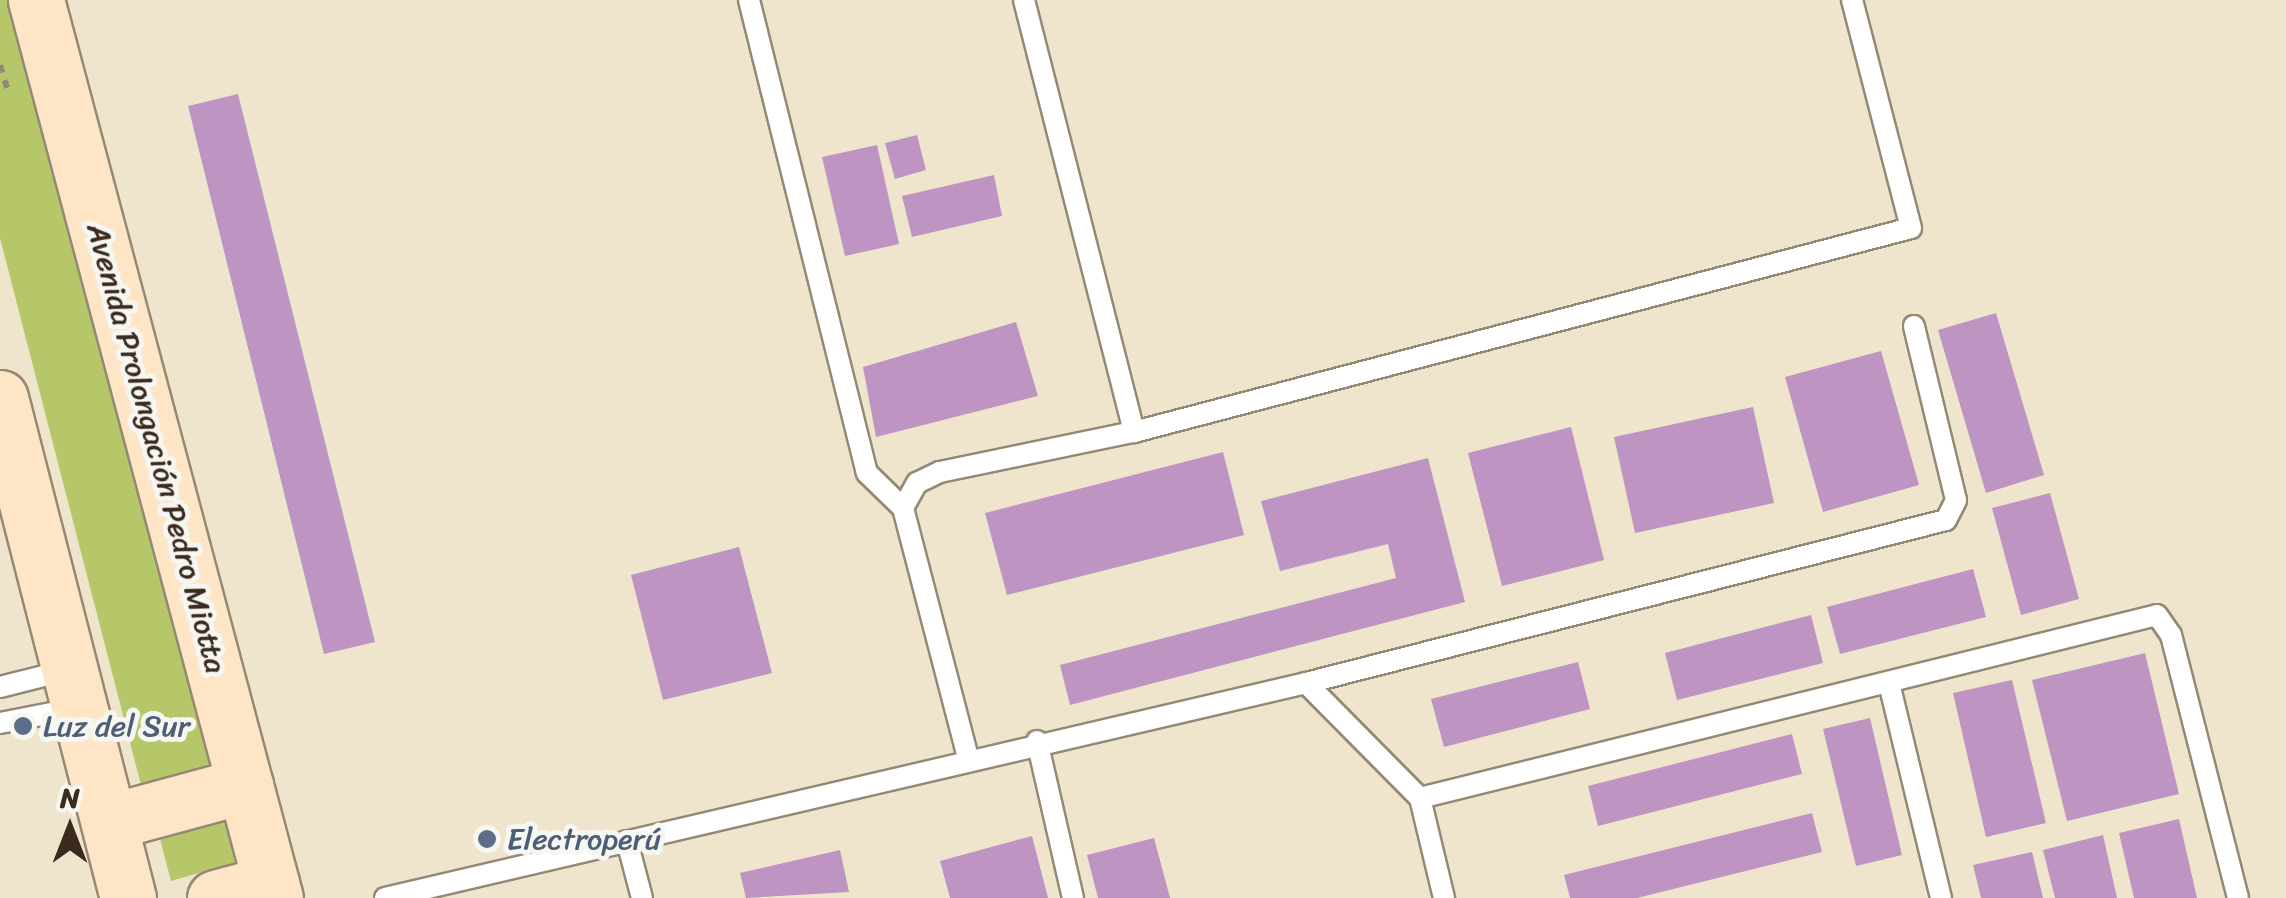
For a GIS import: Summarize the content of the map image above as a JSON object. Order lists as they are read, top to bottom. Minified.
{"streets":{"main road":["Avenida Prolongación Pedro Miotta"]},"places":["Luz del Sur","Electroperú"],"north":"top"}
